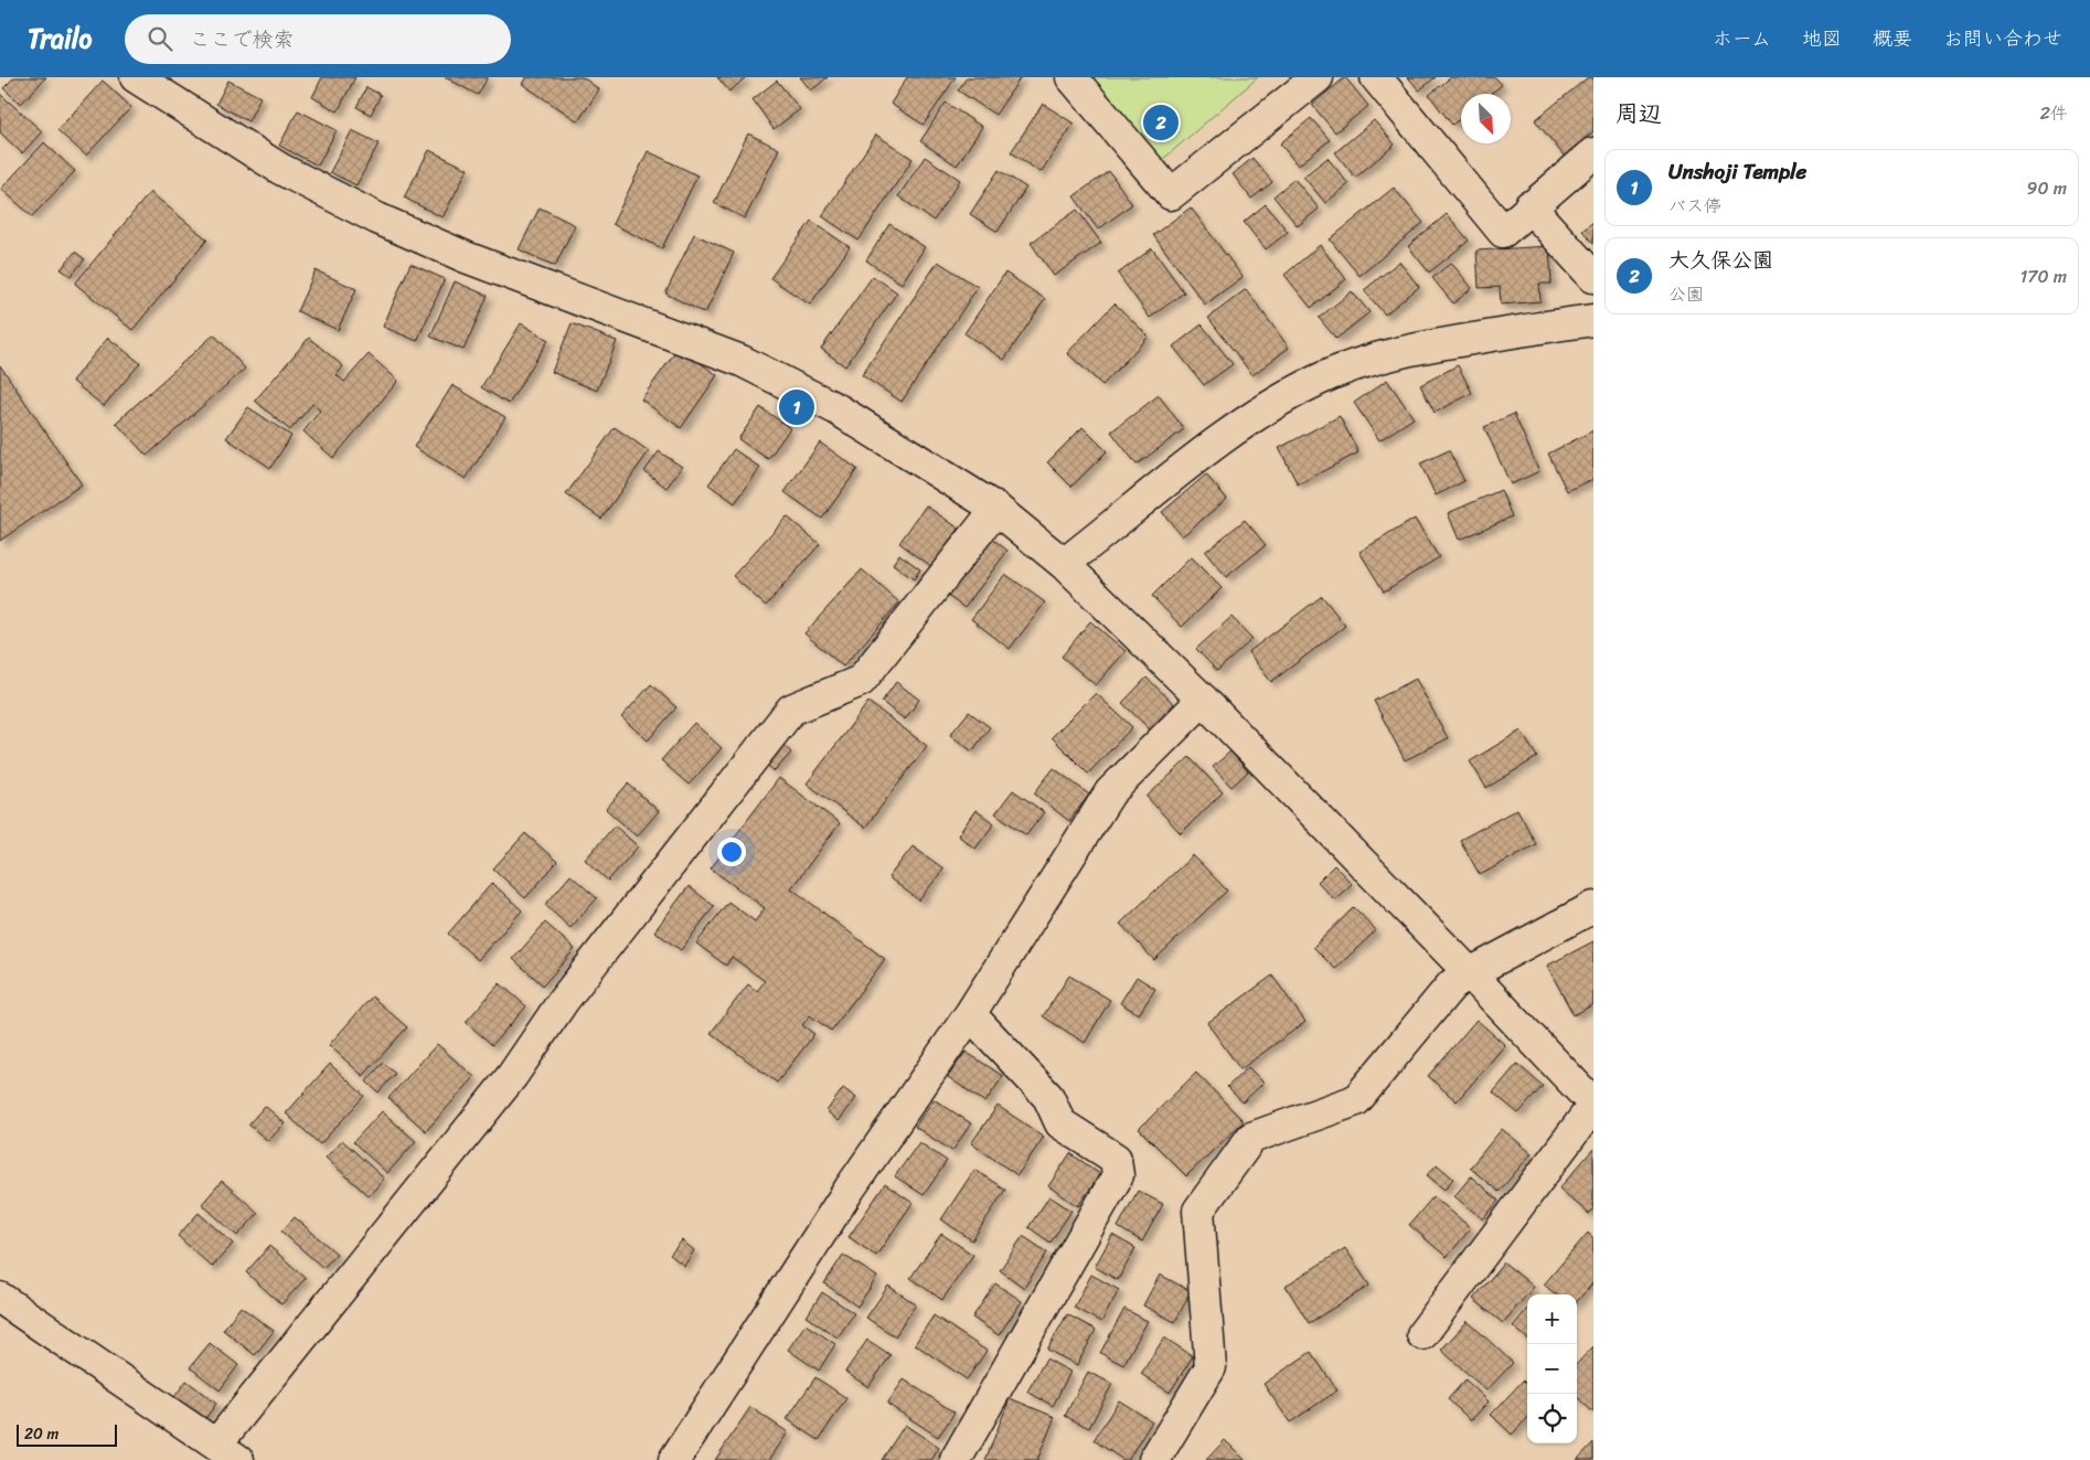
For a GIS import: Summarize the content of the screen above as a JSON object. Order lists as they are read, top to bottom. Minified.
{"scale_bar":"20 m","north":"bottom right","page":{"header":"Trailo","search":"ここで検索","nav":["ホーム","地図","概要","お問い合わせ"],"heading":["周辺","2件"],"pins":["2","1"],"list":[{"mark":"1","name":"Unshoji Temple","note":"バス停","value":"90 m"},{"mark":"2","name":"大久保公園","note":"公園","value":"170 m"}],"map_buttons":["+","−"],"scale":"20 m"}}
